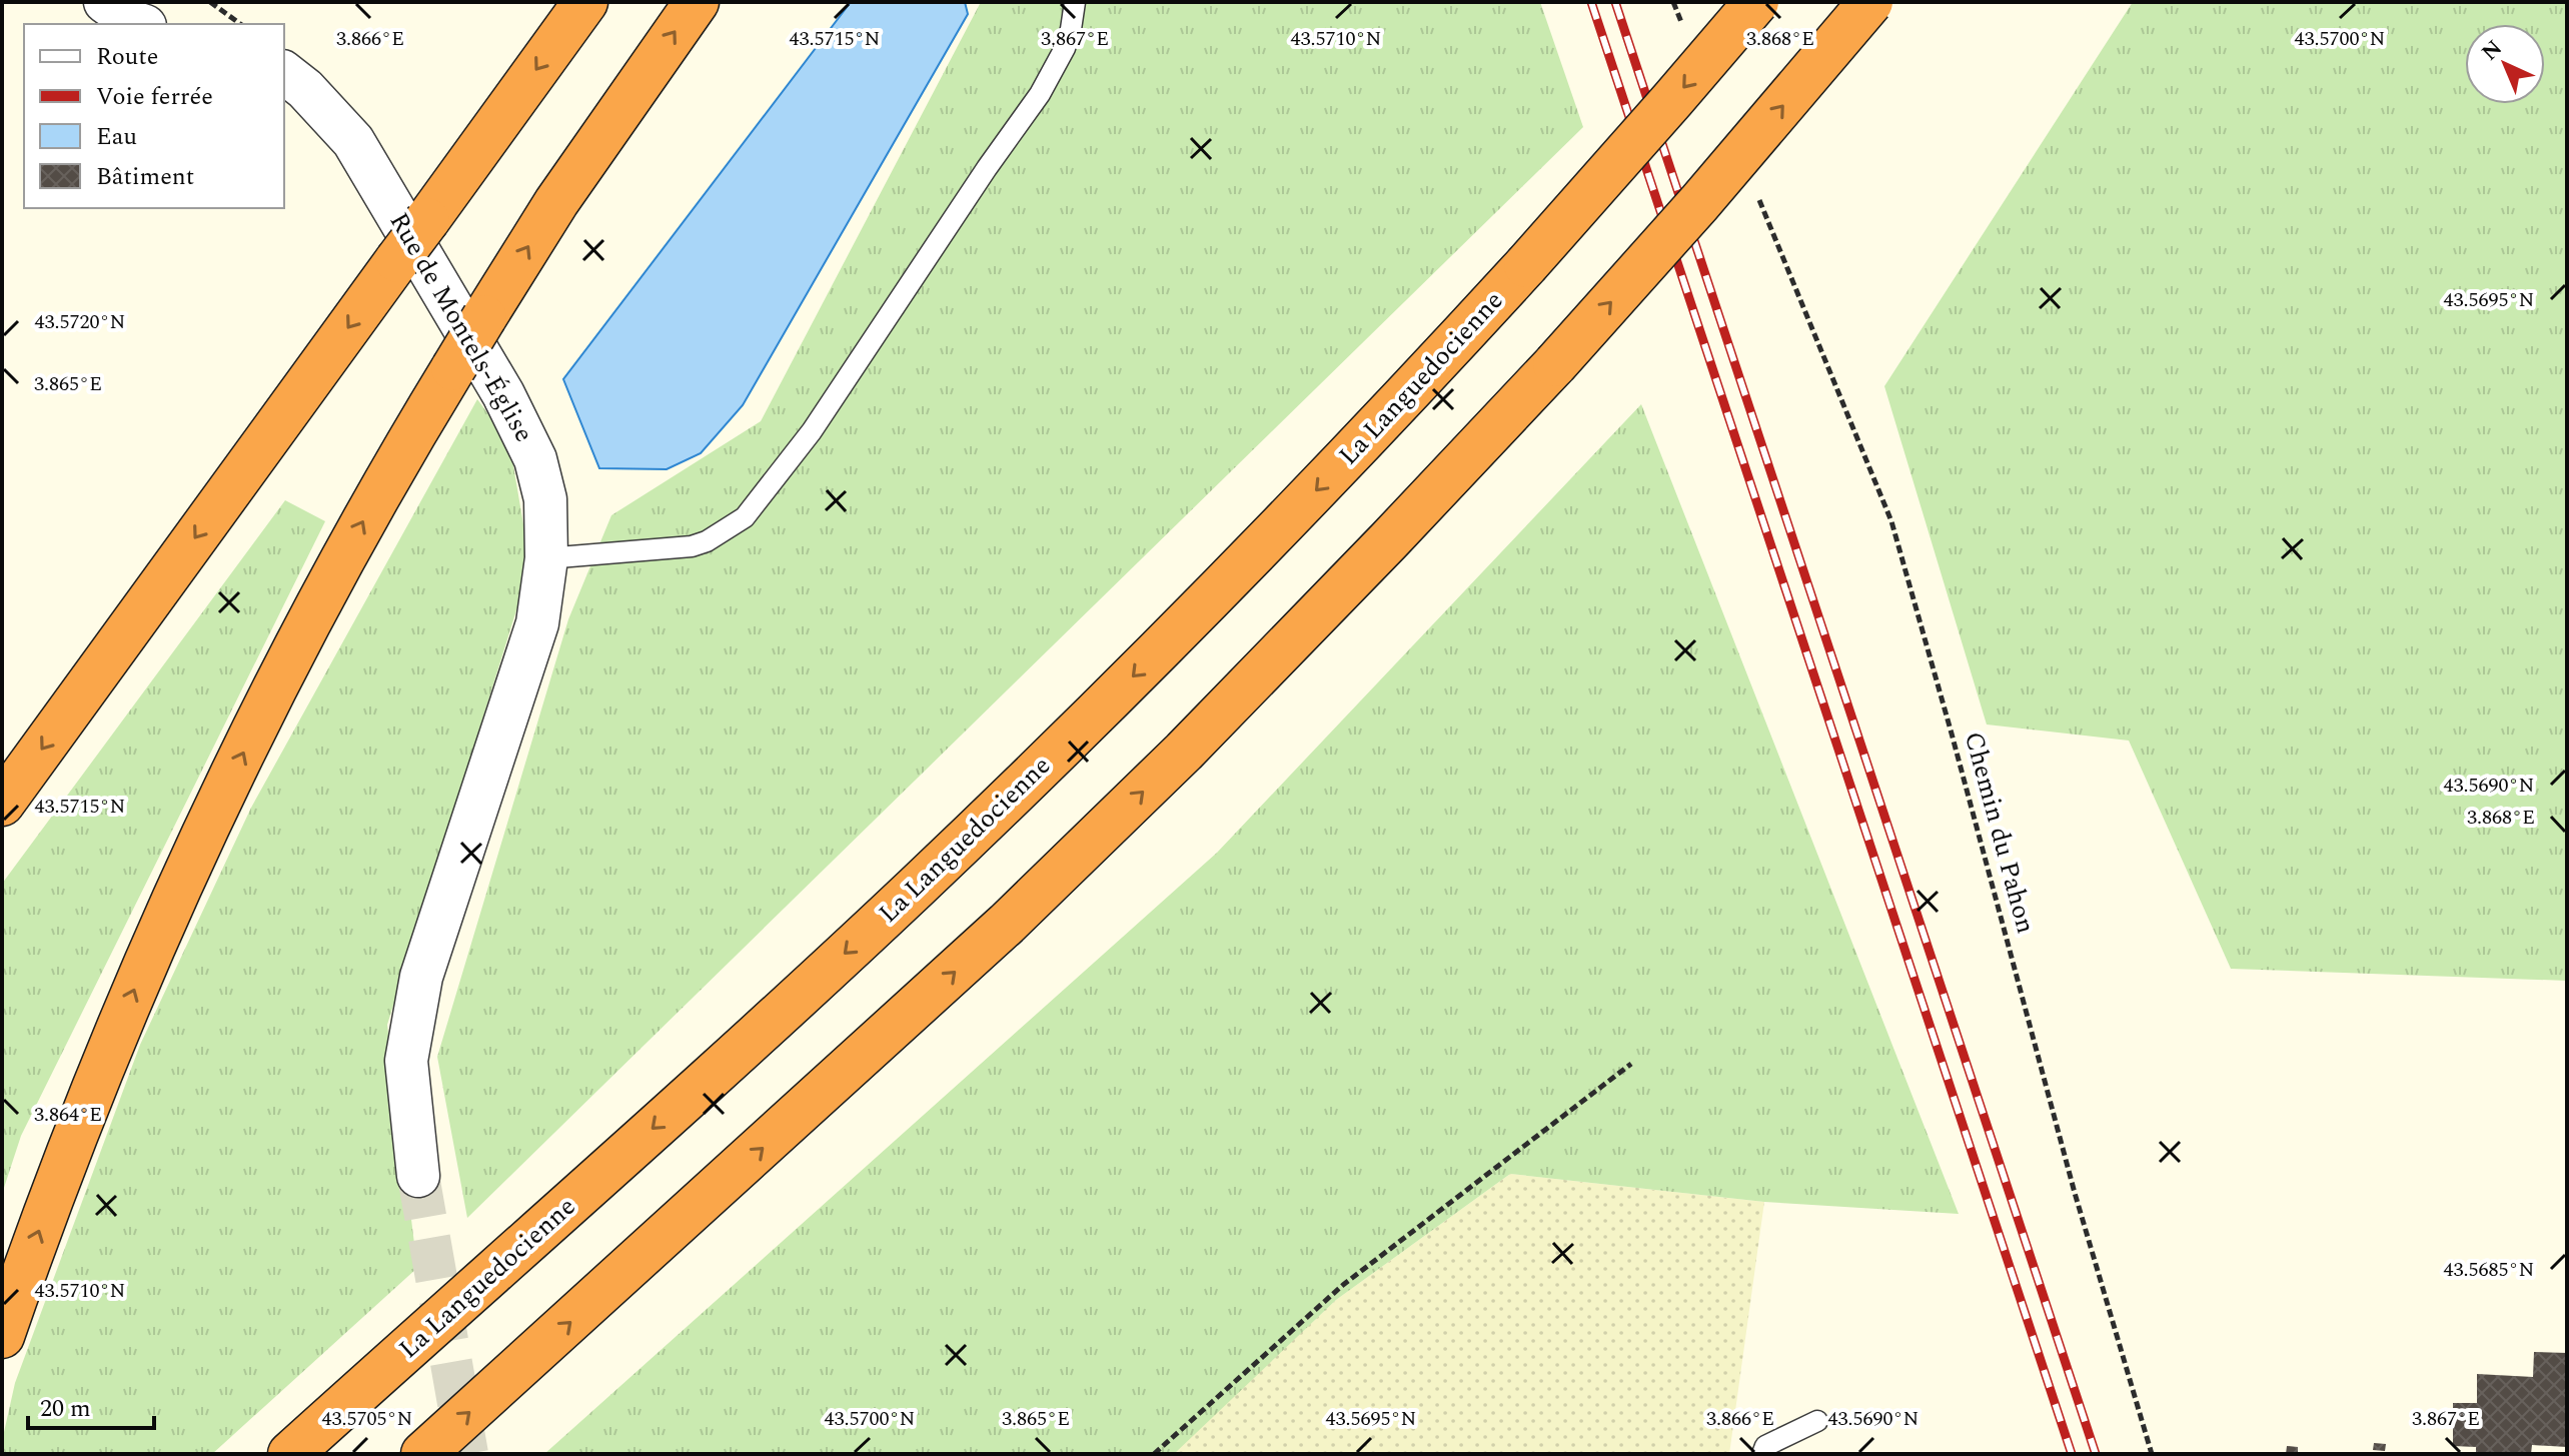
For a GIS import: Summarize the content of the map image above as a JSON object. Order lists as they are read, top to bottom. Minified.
{"streets":{"highway":["La Languedocienne"],"street":["Rue de Montels-Église"],"path":["Chemin du Pahon"]},"legend":["Route","Voie ferrée","Eau","Bâtiment"],"scale_bar":"20 m","north":"top left","coordinates":["43.5715°N","43.5710°N","43.5700°N","3.866°E","3.867°E","3.868°E","43.5695°N","43.5720°N","3.865°E","43.5690°N","3.864°E","43.5685°N","43.5705°N"]}
